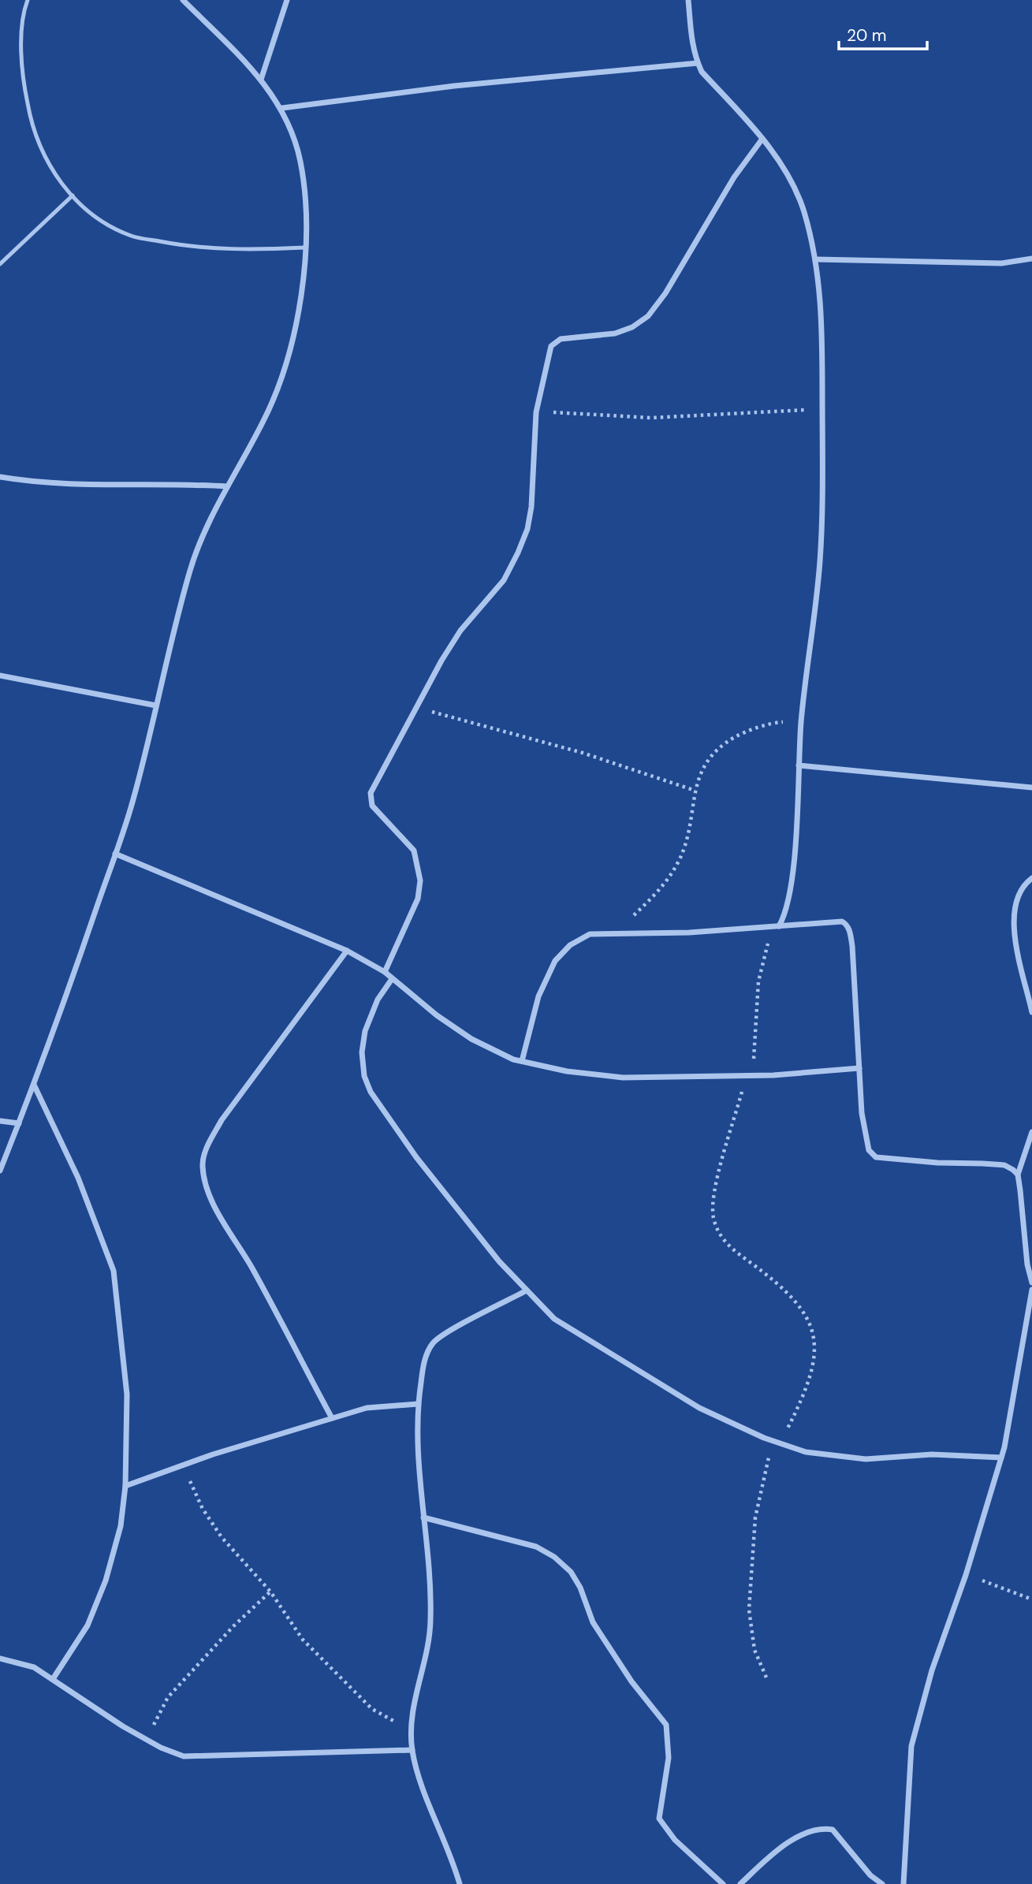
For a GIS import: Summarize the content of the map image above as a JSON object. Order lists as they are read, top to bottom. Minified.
{"scale_bar":"20 m"}
